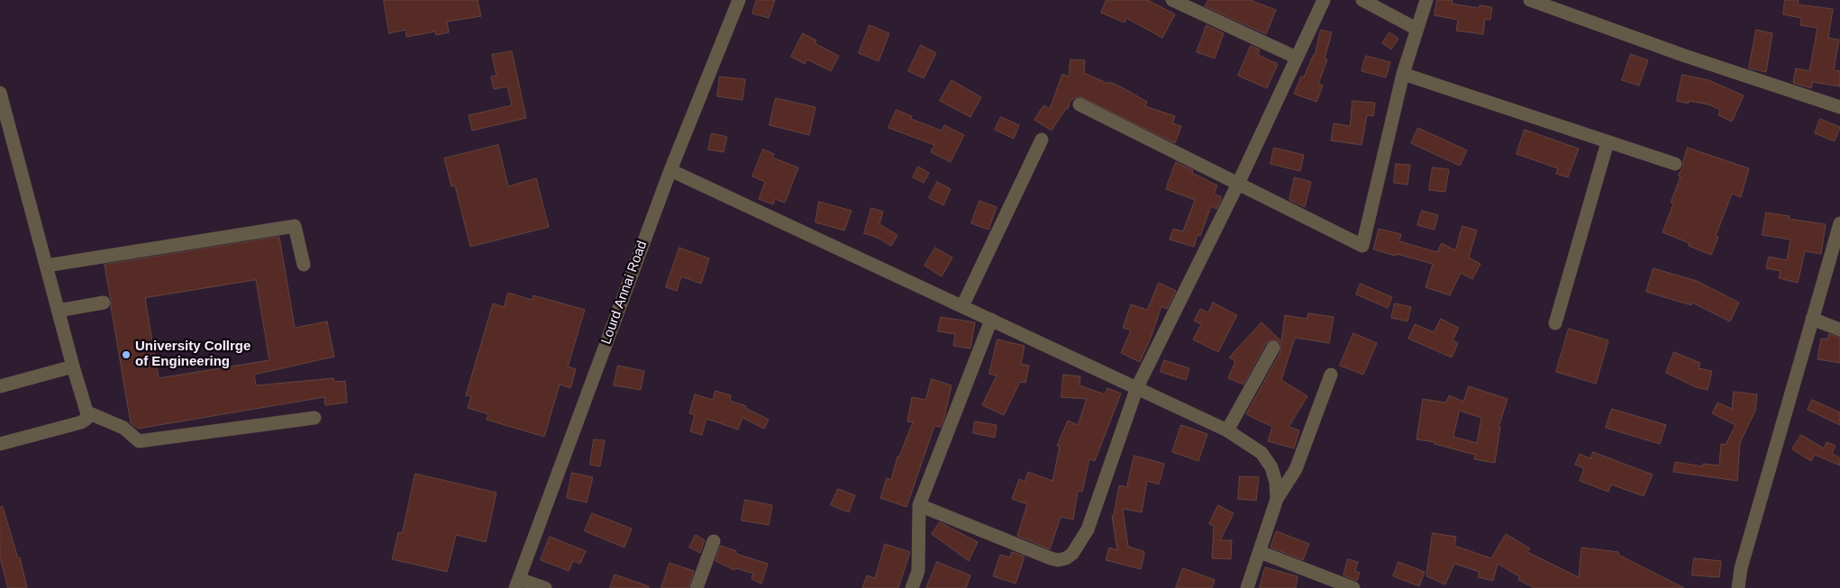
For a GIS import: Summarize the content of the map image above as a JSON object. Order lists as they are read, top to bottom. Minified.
{"streets":{"street":["Lourd Annai Road"]},"places":["University Collrge of Engineering"]}
